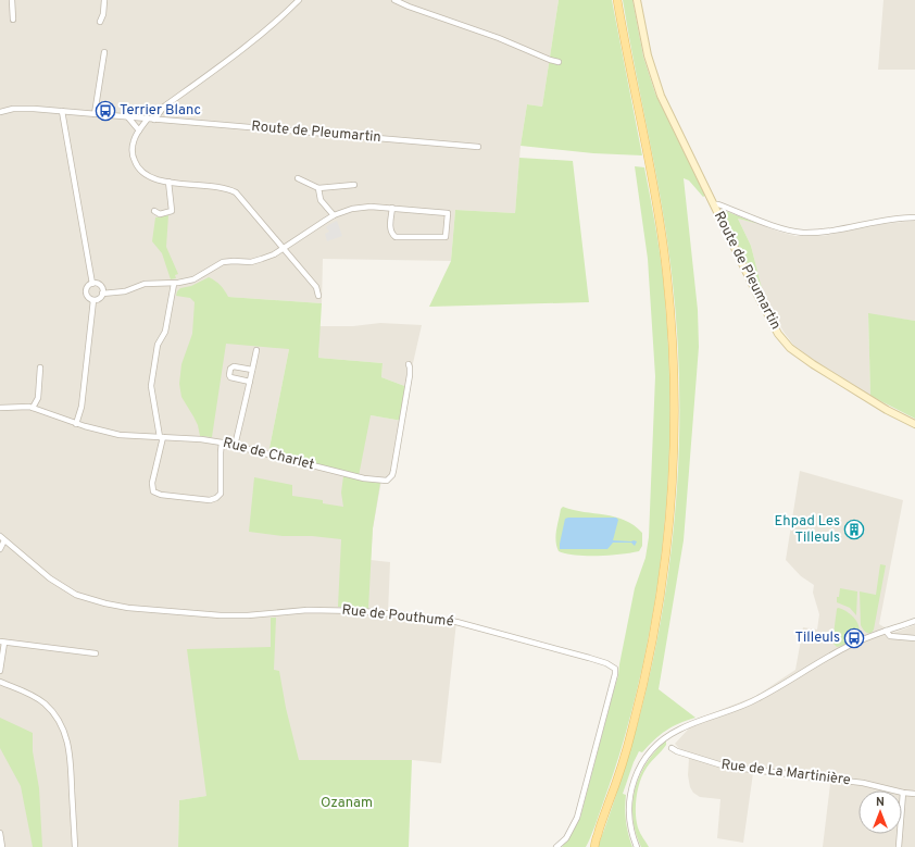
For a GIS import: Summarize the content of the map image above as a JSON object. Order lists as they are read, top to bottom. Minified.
{"streets":{"main road":["Route de Pleumartin"],"street":["Rue de Charlet","Rue de Pouthumé","Rue de La Martinière"]},"parks":["Ozanam"],"places":{"bus stop":["Terrier Blanc","Tilleuls"],"building":["Ehpad Les Tilleuls"]},"north":"top"}
